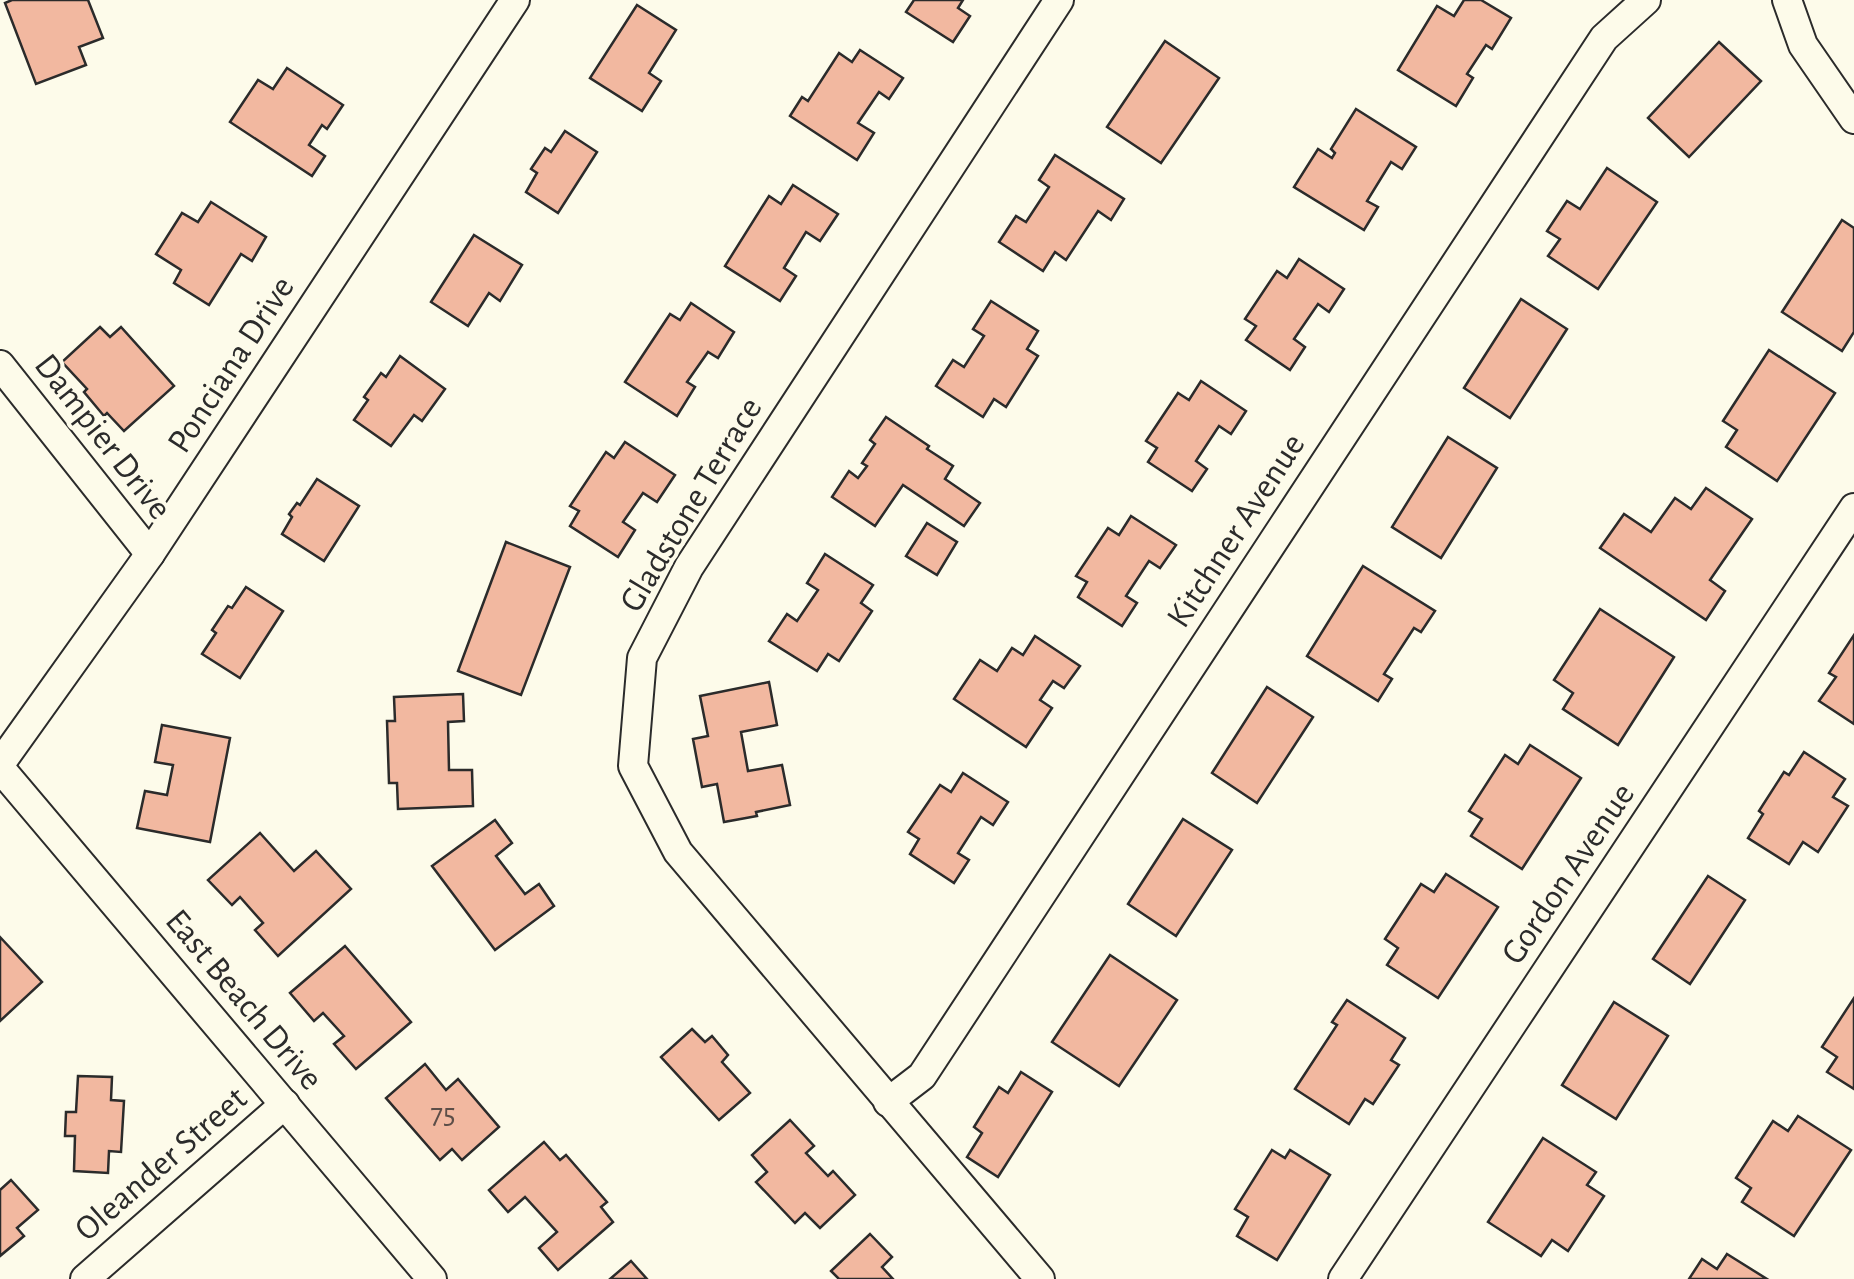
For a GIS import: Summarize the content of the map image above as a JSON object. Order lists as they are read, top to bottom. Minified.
{"streets":{"street":["Ponciana Drive","Dampier Drive","Gladstone Terrace","Kitchner Avenue","Gordon Avenue","East Beach Drive","Oleander Street"]},"crossings":[["Ponciana Drive","Dampier Drive"],["Ponciana Drive","East Beach Drive"],["Gladstone Terrace","Kitchner Avenue"],["East Beach Drive","Oleander Street"]],"house_numbers":["75"]}
